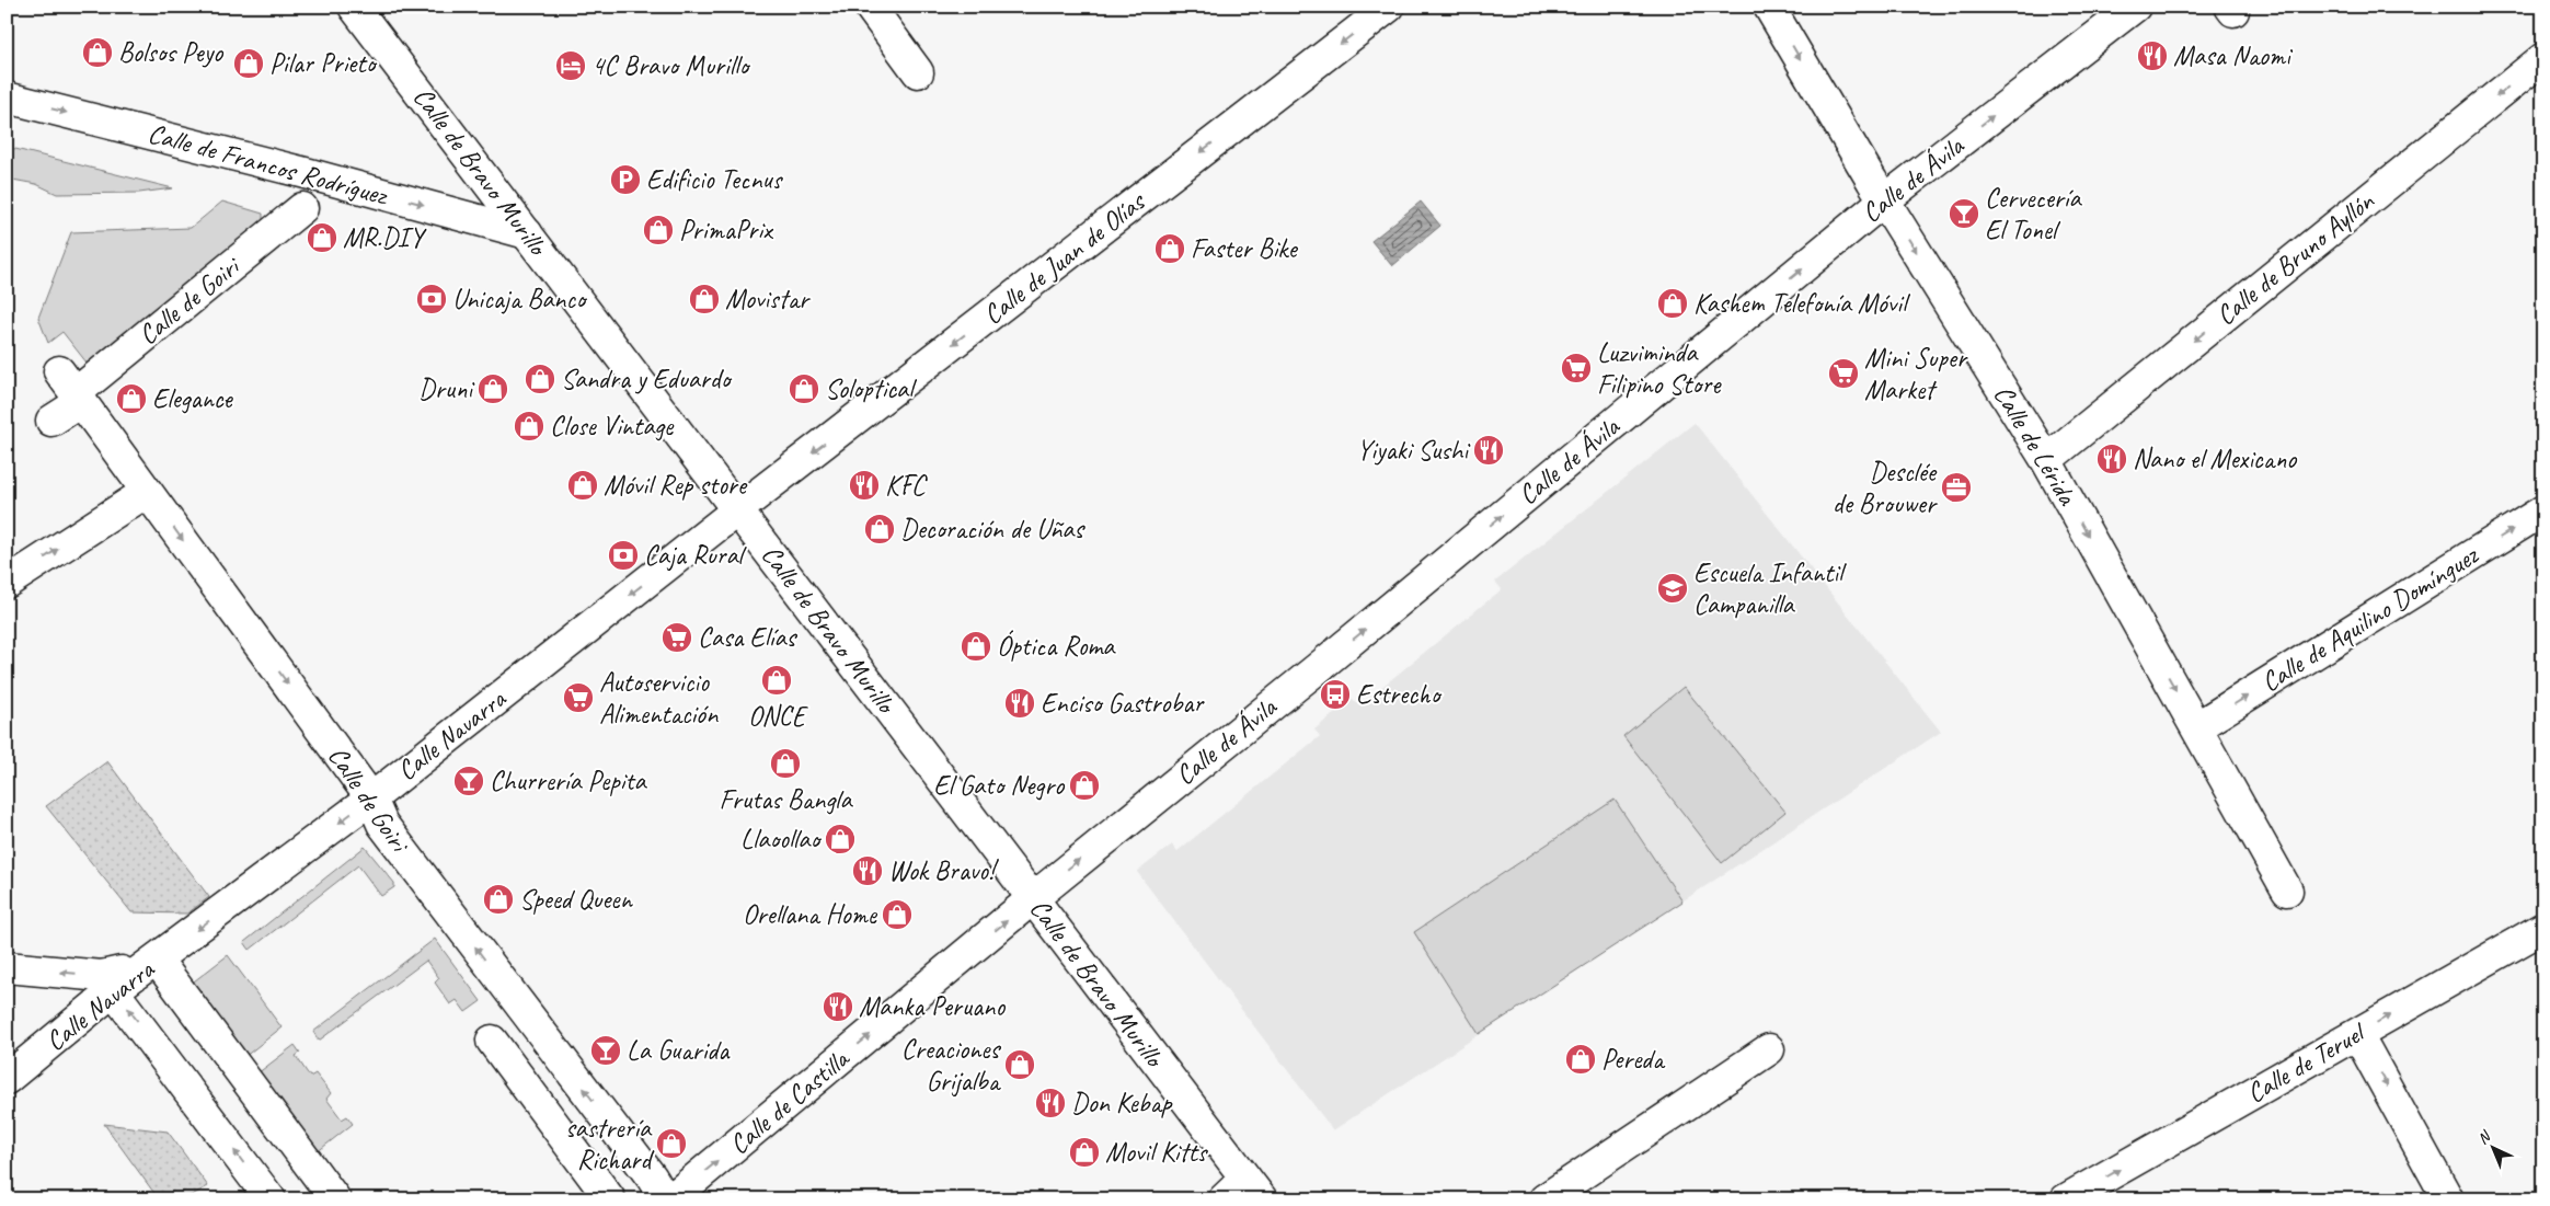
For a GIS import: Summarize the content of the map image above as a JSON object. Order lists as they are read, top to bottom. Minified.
{"streets":{"street":["Calle de Francos Rodríguez","Calle de Bravo Murillo","Calle de Ávila","Calle de Juan de Olías","Calle de Bruno Ayllón","Calle de Goiri","Calle de Lérida","Calle de Aquilino Domínguez","Calle Navarra","Calle de Teruel","Calle de Castilla"]},"crossings":[["Calle de Francos Rodríguez","Calle de Bravo Murillo"],["Calle de Bravo Murillo","Calle de Ávila"],["Calle de Bravo Murillo","Calle de Juan de Olías"],["Calle de Bravo Murillo","Calle Navarra"],["Calle de Bravo Murillo","Calle de Castilla"],["Calle de Ávila","Calle de Lérida"],["Calle de Ávila","Calle de Castilla"],["Calle de Juan de Olías","Calle Navarra"],["Calle de Bruno Ayllón","Calle de Lérida"],["Calle de Goiri","Calle Navarra"],["Calle de Lérida","Calle de Aquilino Domínguez"]],"one_way":["Calle de Francos Rodríguez","Calle de Ávila","Calle de Juan de Olías","Calle de Bruno Ayllón","Calle de Lérida","Calle de Aquilino Domínguez","Calle Navarra","Calle de Teruel","Calle de Castilla"],"places":{"shop":["Bolsos Peyo","Pilar Prieto","PrimaPrix","MR.DIY","Faster Bike","Movistar","Kashem Telefonía Móvil","Sandra y Eduardo","Druni","Soloptical","Elegance","Close Vintage","Móvil Rep store","Decoración de Uñas","Óptica Roma","ONCE","Frutas Bangla","El Gato Negro","Llaoollao","Speed Queen","Orellana Home","Pereda","Creaciones Grijalba","sastrería Richard","Movil Kitts"],"restaurant":["Masa Naomi","Yiyaki Sushi","Nano el Mexicano","KFC","Enciso Gastrobar","Wok Bravo!","Manka Peruano","Don Kebap"],"hotel":["4C Bravo Murillo"],"parking":["Edificio Tecnus"],"bar":["Cervecería El Tonel","Churrería Pepita","La Guarida"],"bank":["Unicaja Banco","Caja Rural"],"supermarket":["Luzviminda Filipino Store","Mini Super Market","Casa Elías","Autoservicio Alimentación"],"office":["Desclée de Brouwer"],"school or university":["Escuela Infantil Campanilla"],"bus stop":["Estrecho"]},"north":"top left"}
